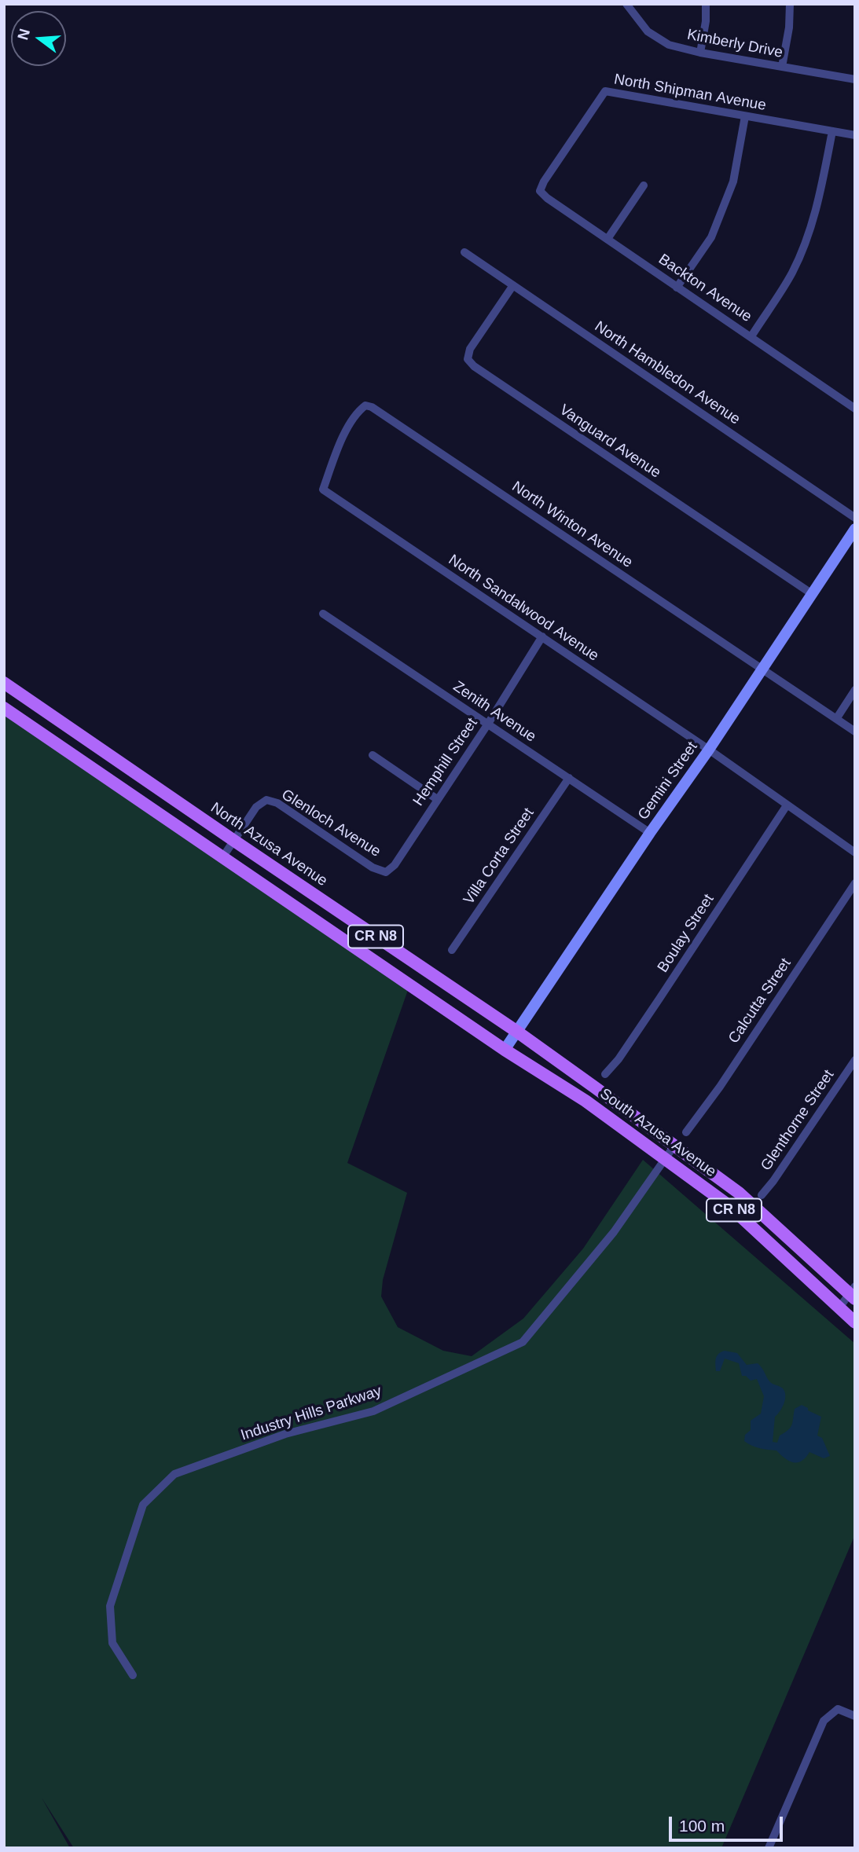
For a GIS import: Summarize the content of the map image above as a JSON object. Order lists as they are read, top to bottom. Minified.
{"streets":{"main road":["North Azusa Avenue","CR N8","South Azusa Avenue"],"street":["Kimberly Drive","North Shipman Avenue","Backton Avenue","North Hambledon Avenue","Vanguard Avenue","North Winton Avenue","North Sandalwood Avenue","Zenith Avenue","Hemphill Street","Gemini Street","Glenloch Avenue","Villa Corta Street","Boulay Street","Calcutta Street","Glenthorne Street","Industry Hills Parkway"]},"crossings":[["North Shipman Avenue","Backton Avenue"],["North Hambledon Avenue","Vanguard Avenue"],["Vanguard Avenue","Gemini Street"],["North Winton Avenue","North Sandalwood Avenue"],["North Winton Avenue","Gemini Street"],["North Sandalwood Avenue","Hemphill Street"],["North Sandalwood Avenue","Gemini Street"],["North Sandalwood Avenue","Boulay Street"],["Zenith Avenue","Hemphill Street"],["Zenith Avenue","Gemini Street"],["Zenith Avenue","Villa Corta Street"],["Hemphill Street","Glenloch Avenue"],["Gemini Street","North Azusa Avenue"],["Gemini Street","CR N8"],["Gemini Street","South Azusa Avenue"],["Glenloch Avenue","North Azusa Avenue"],["Glenloch Avenue","CR N8"],["North Azusa Avenue","South Azusa Avenue"],["CR N8","South Azusa Avenue"],["South Azusa Avenue","Industry Hills Parkway"]],"scale_bar":"100 m","north":"left"}
